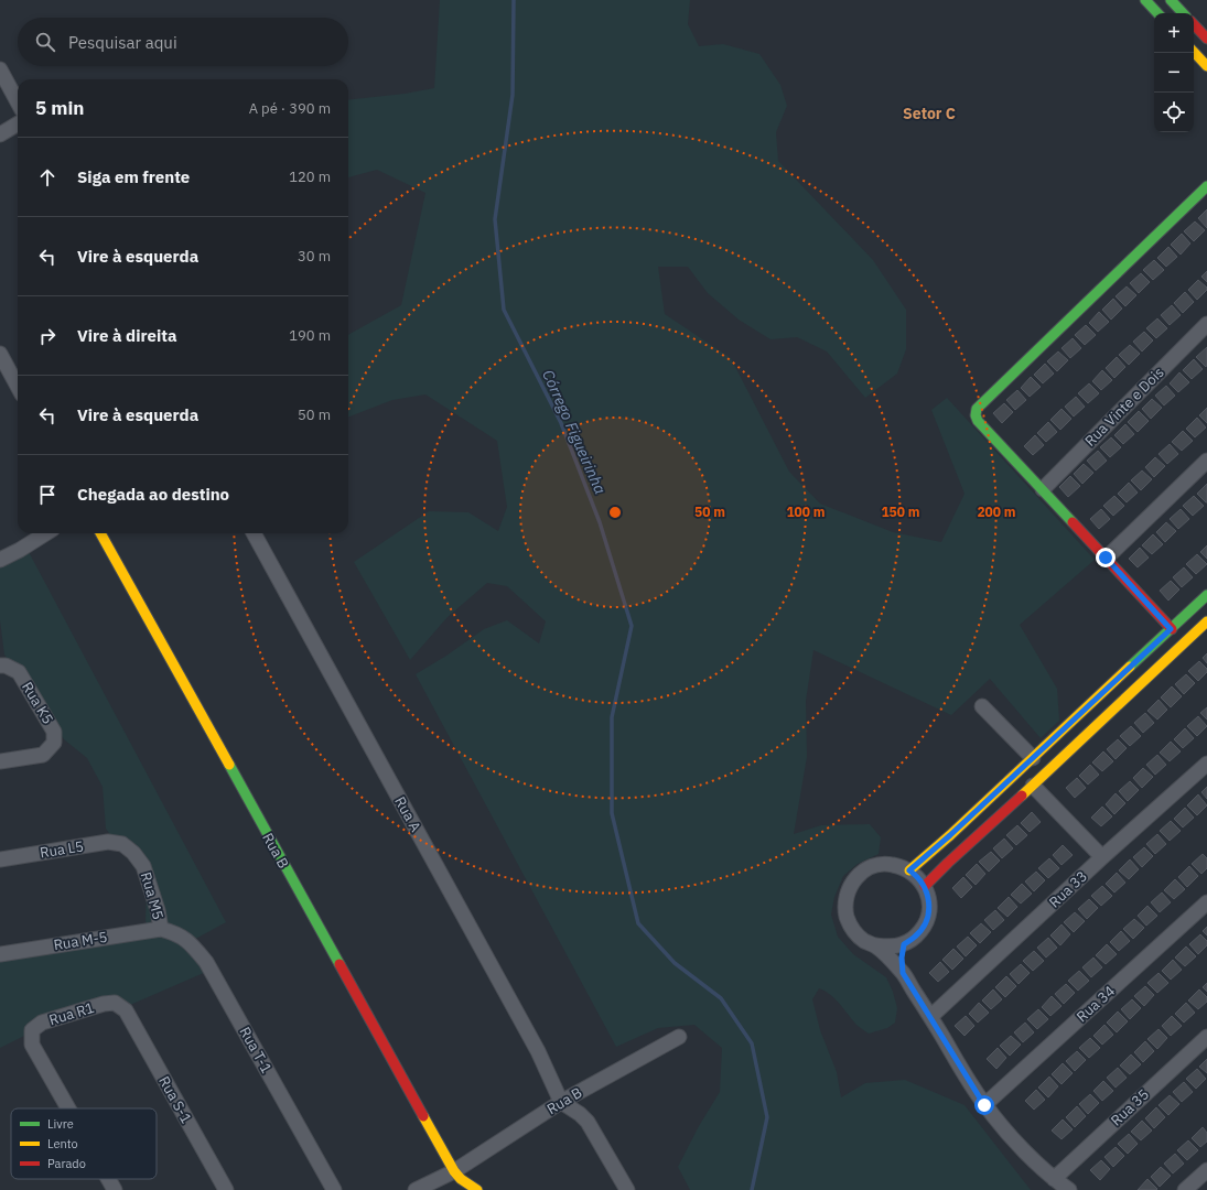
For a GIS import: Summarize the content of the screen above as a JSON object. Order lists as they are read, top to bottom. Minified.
{"streets":{"street":["Rua Vinte e Dois","Rua K5","Rua A","Rua L5","Rua B","Rua 33","Rua M5","Rua M-5","Rua 34","Rua R1","Rua T-1","Rua S-1","Rua 35"]},"crossings":[["Rua A","Rua B"],["Rua L5","Rua M5"],["Rua M5","Rua M-5"],["Rua M5","Rua T-1"],["Rua M-5","Rua T-1"],["Rua R1","Rua S-1"]],"districts":["Setor C"],"water":["Córrego Figueirinha"],"legend":["Livre","Lento","Parado"],"page":{"map_buttons":["+","−"],"search":"Pesquisar aqui","heading":["5 min","A pé · 390 m"],"list":[["Siga em frente","120 m"],["Vire à esquerda","30 m"],["Vire à direita","190 m"],["Vire à esquerda","50 m"],"Chegada ao destino"]},"rings":["50 m","100 m","150 m","200 m"]}
